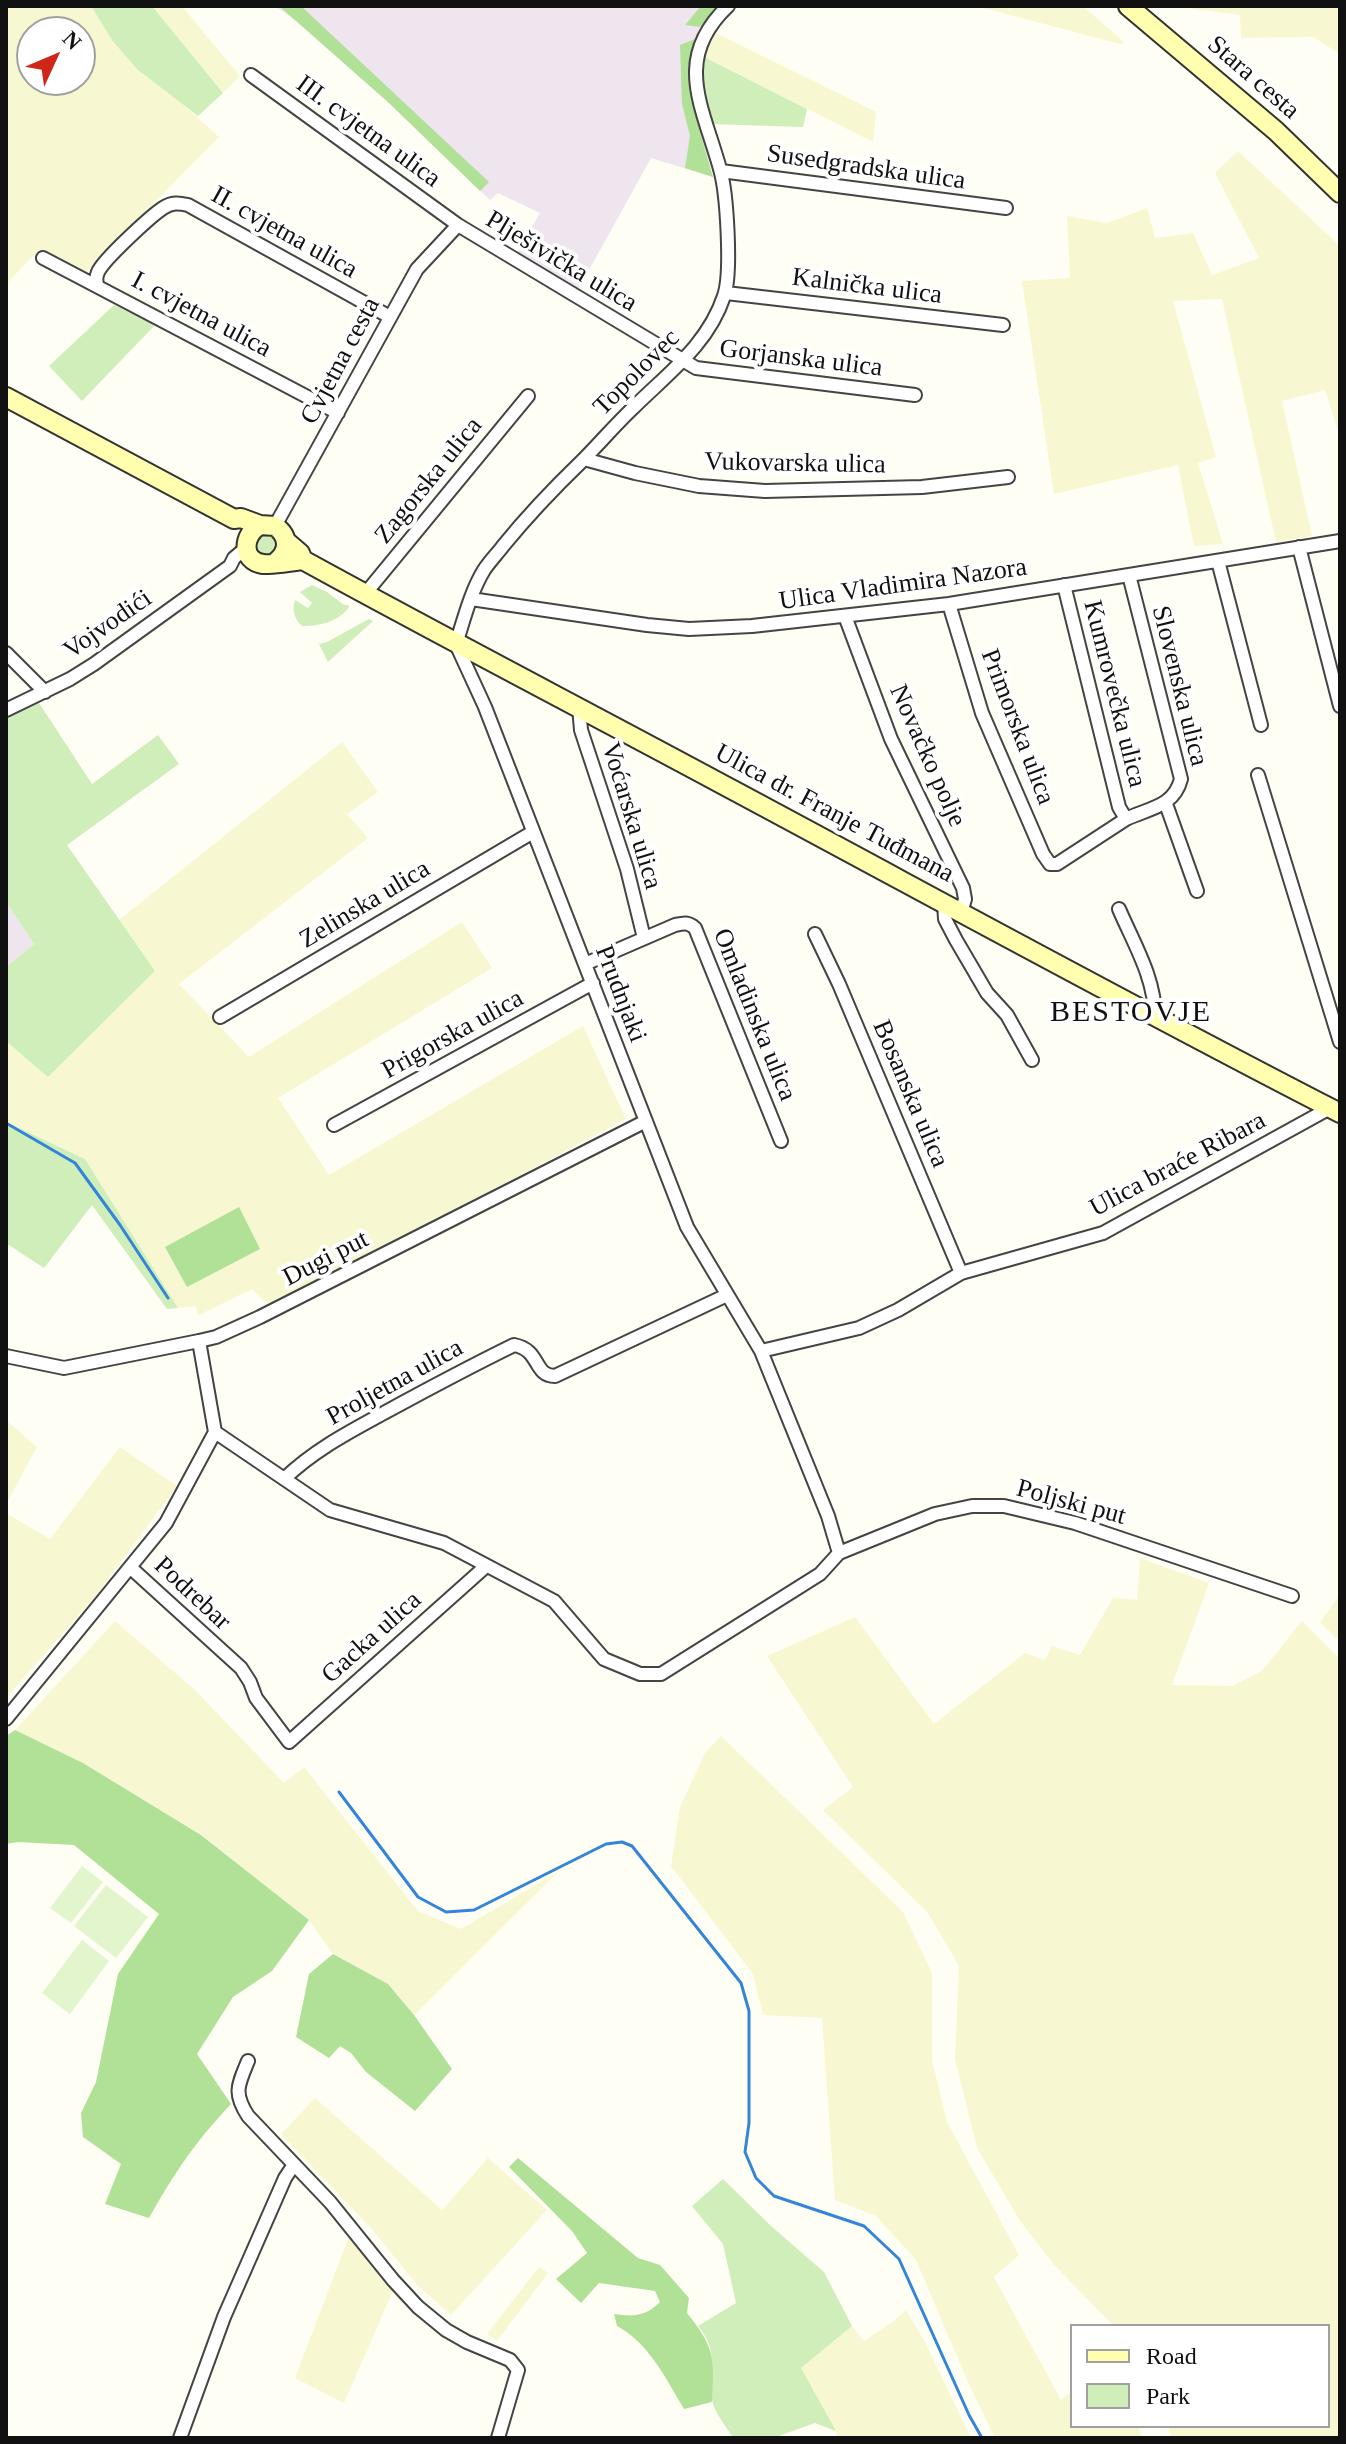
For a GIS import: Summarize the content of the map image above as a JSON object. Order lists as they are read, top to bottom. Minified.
{"streets":{"main road":["Stara cesta","Ulica dr. Franje Tuđmana"],"street":["III. cvjetna ulica","Susedgradska ulica","II. cvjetna ulica","Plješivička ulica","Kalnička ulica","I. cvjetna ulica","Gorjanska ulica","Cvjetna cesta","Topolovec","Vukovarska ulica","Zagorska ulica","Ulica Vladimira Nazora","Vojvodići","Slovenska ulica","Kumrovečka ulica","Primorska ulica","Novačko polje","Voćarska ulica","Zelinska ulica","Prudnjaki","Omladinska ulica","Prigorska ulica","Bosanska ulica","Ulica braće Ribara","Dugi put","Proljetna ulica","Poljski put","Podrebar","Gacka ulica"]},"crossings":[["III. cvjetna ulica","Plješivička ulica"],["III. cvjetna ulica","Cvjetna cesta"],["Susedgradska ulica","Topolovec"],["II. cvjetna ulica","I. cvjetna ulica"],["II. cvjetna ulica","Cvjetna cesta"],["Plješivička ulica","Gorjanska ulica"],["Plješivička ulica","Cvjetna cesta"],["Plješivička ulica","Topolovec"],["Kalnička ulica","Topolovec"],["I. cvjetna ulica","Cvjetna cesta"],["Gorjanska ulica","Topolovec"],["Cvjetna cesta","Vojvodići"],["Cvjetna cesta","Ulica dr. Franje Tuđmana"],["Topolovec","Vukovarska ulica"],["Topolovec","Ulica Vladimira Nazora"],["Topolovec","Ulica dr. Franje Tuđmana"],["Topolovec","Prudnjaki"],["Zagorska ulica","Ulica dr. Franje Tuđmana"],["Ulica Vladimira Nazora","Slovenska ulica"],["Ulica Vladimira Nazora","Kumrovečka ulica"],["Ulica Vladimira Nazora","Primorska ulica"],["Ulica Vladimira Nazora","Novačko polje"],["Vojvodići","Ulica dr. Franje Tuđmana"],["Kumrovečka ulica","Primorska ulica"],["Novačko polje","Ulica dr. Franje Tuđmana"],["Ulica dr. Franje Tuđmana","Voćarska ulica"],["Ulica dr. Franje Tuđmana","Prudnjaki"],["Ulica dr. Franje Tuđmana","Ulica braće Ribara"],["Voćarska ulica","Omladinska ulica"],["Zelinska ulica","Prudnjaki"],["Prudnjaki","Omladinska ulica"],["Prudnjaki","Prigorska ulica"],["Prudnjaki","Ulica braće Ribara"],["Prudnjaki","Dugi put"],["Prudnjaki","Proljetna ulica"],["Bosanska ulica","Ulica braće Ribara"],["Podrebar","Gacka ulica"]],"districts":["BESTOVJE"],"legend":["Road","Park"],"north":"top right"}
